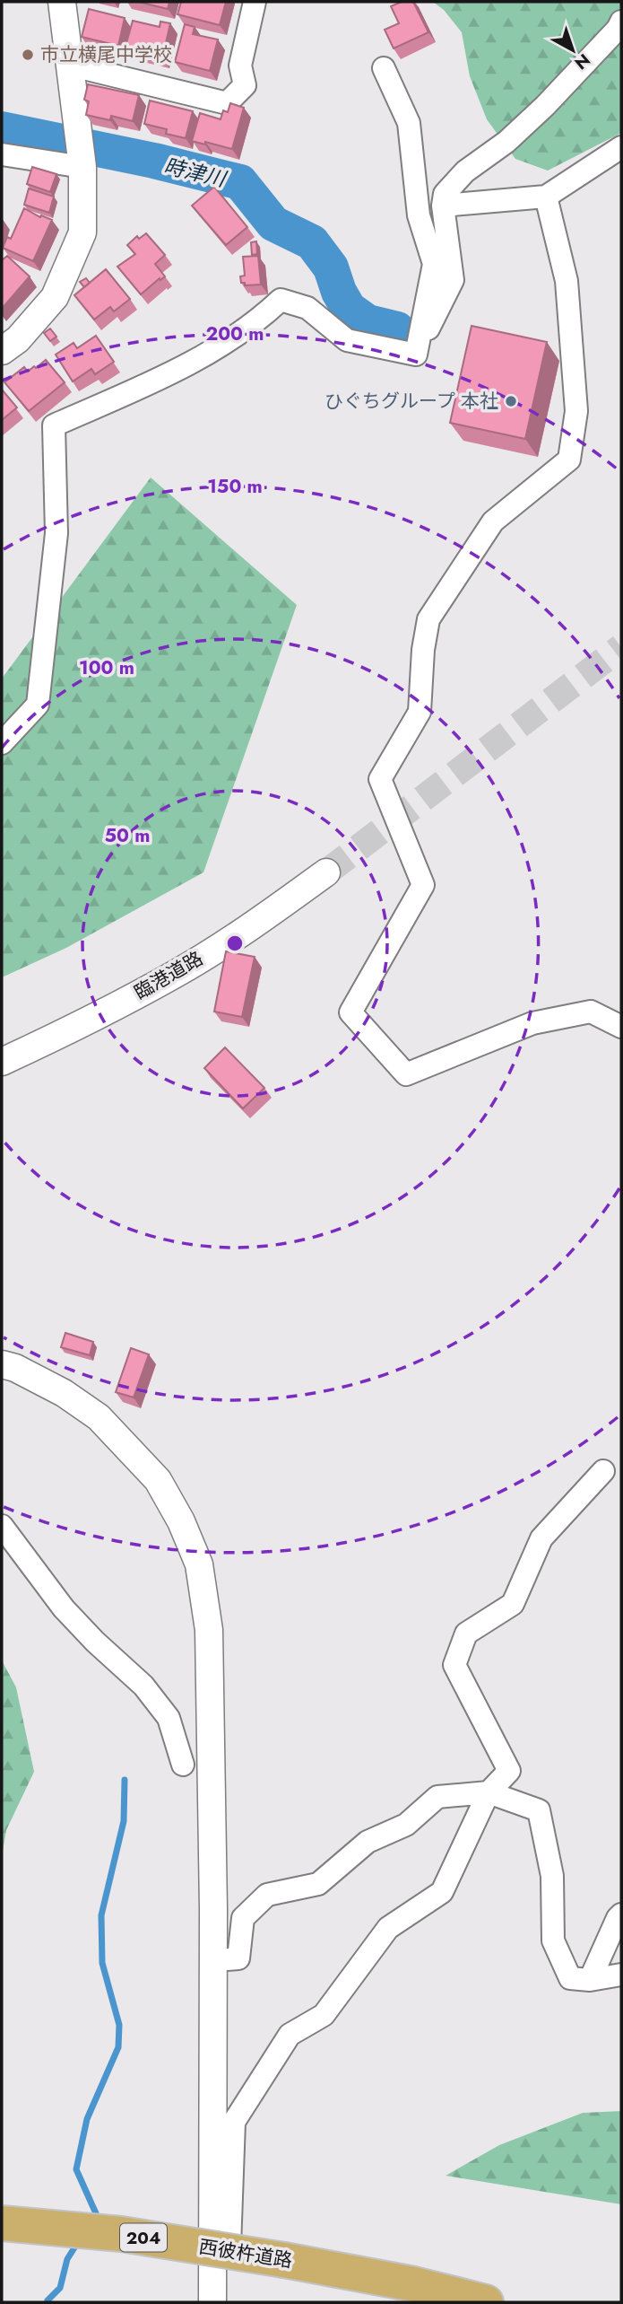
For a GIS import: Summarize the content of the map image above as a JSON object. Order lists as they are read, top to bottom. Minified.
{"streets":{"highway":["204","西彼杵道路"],"street":["臨港道路"]},"water":["時津川"],"places":["市立横尾中学校","ひぐちグループ 本社"],"north":"bottom right","rings":["200 m","150 m","100 m","50 m"]}
